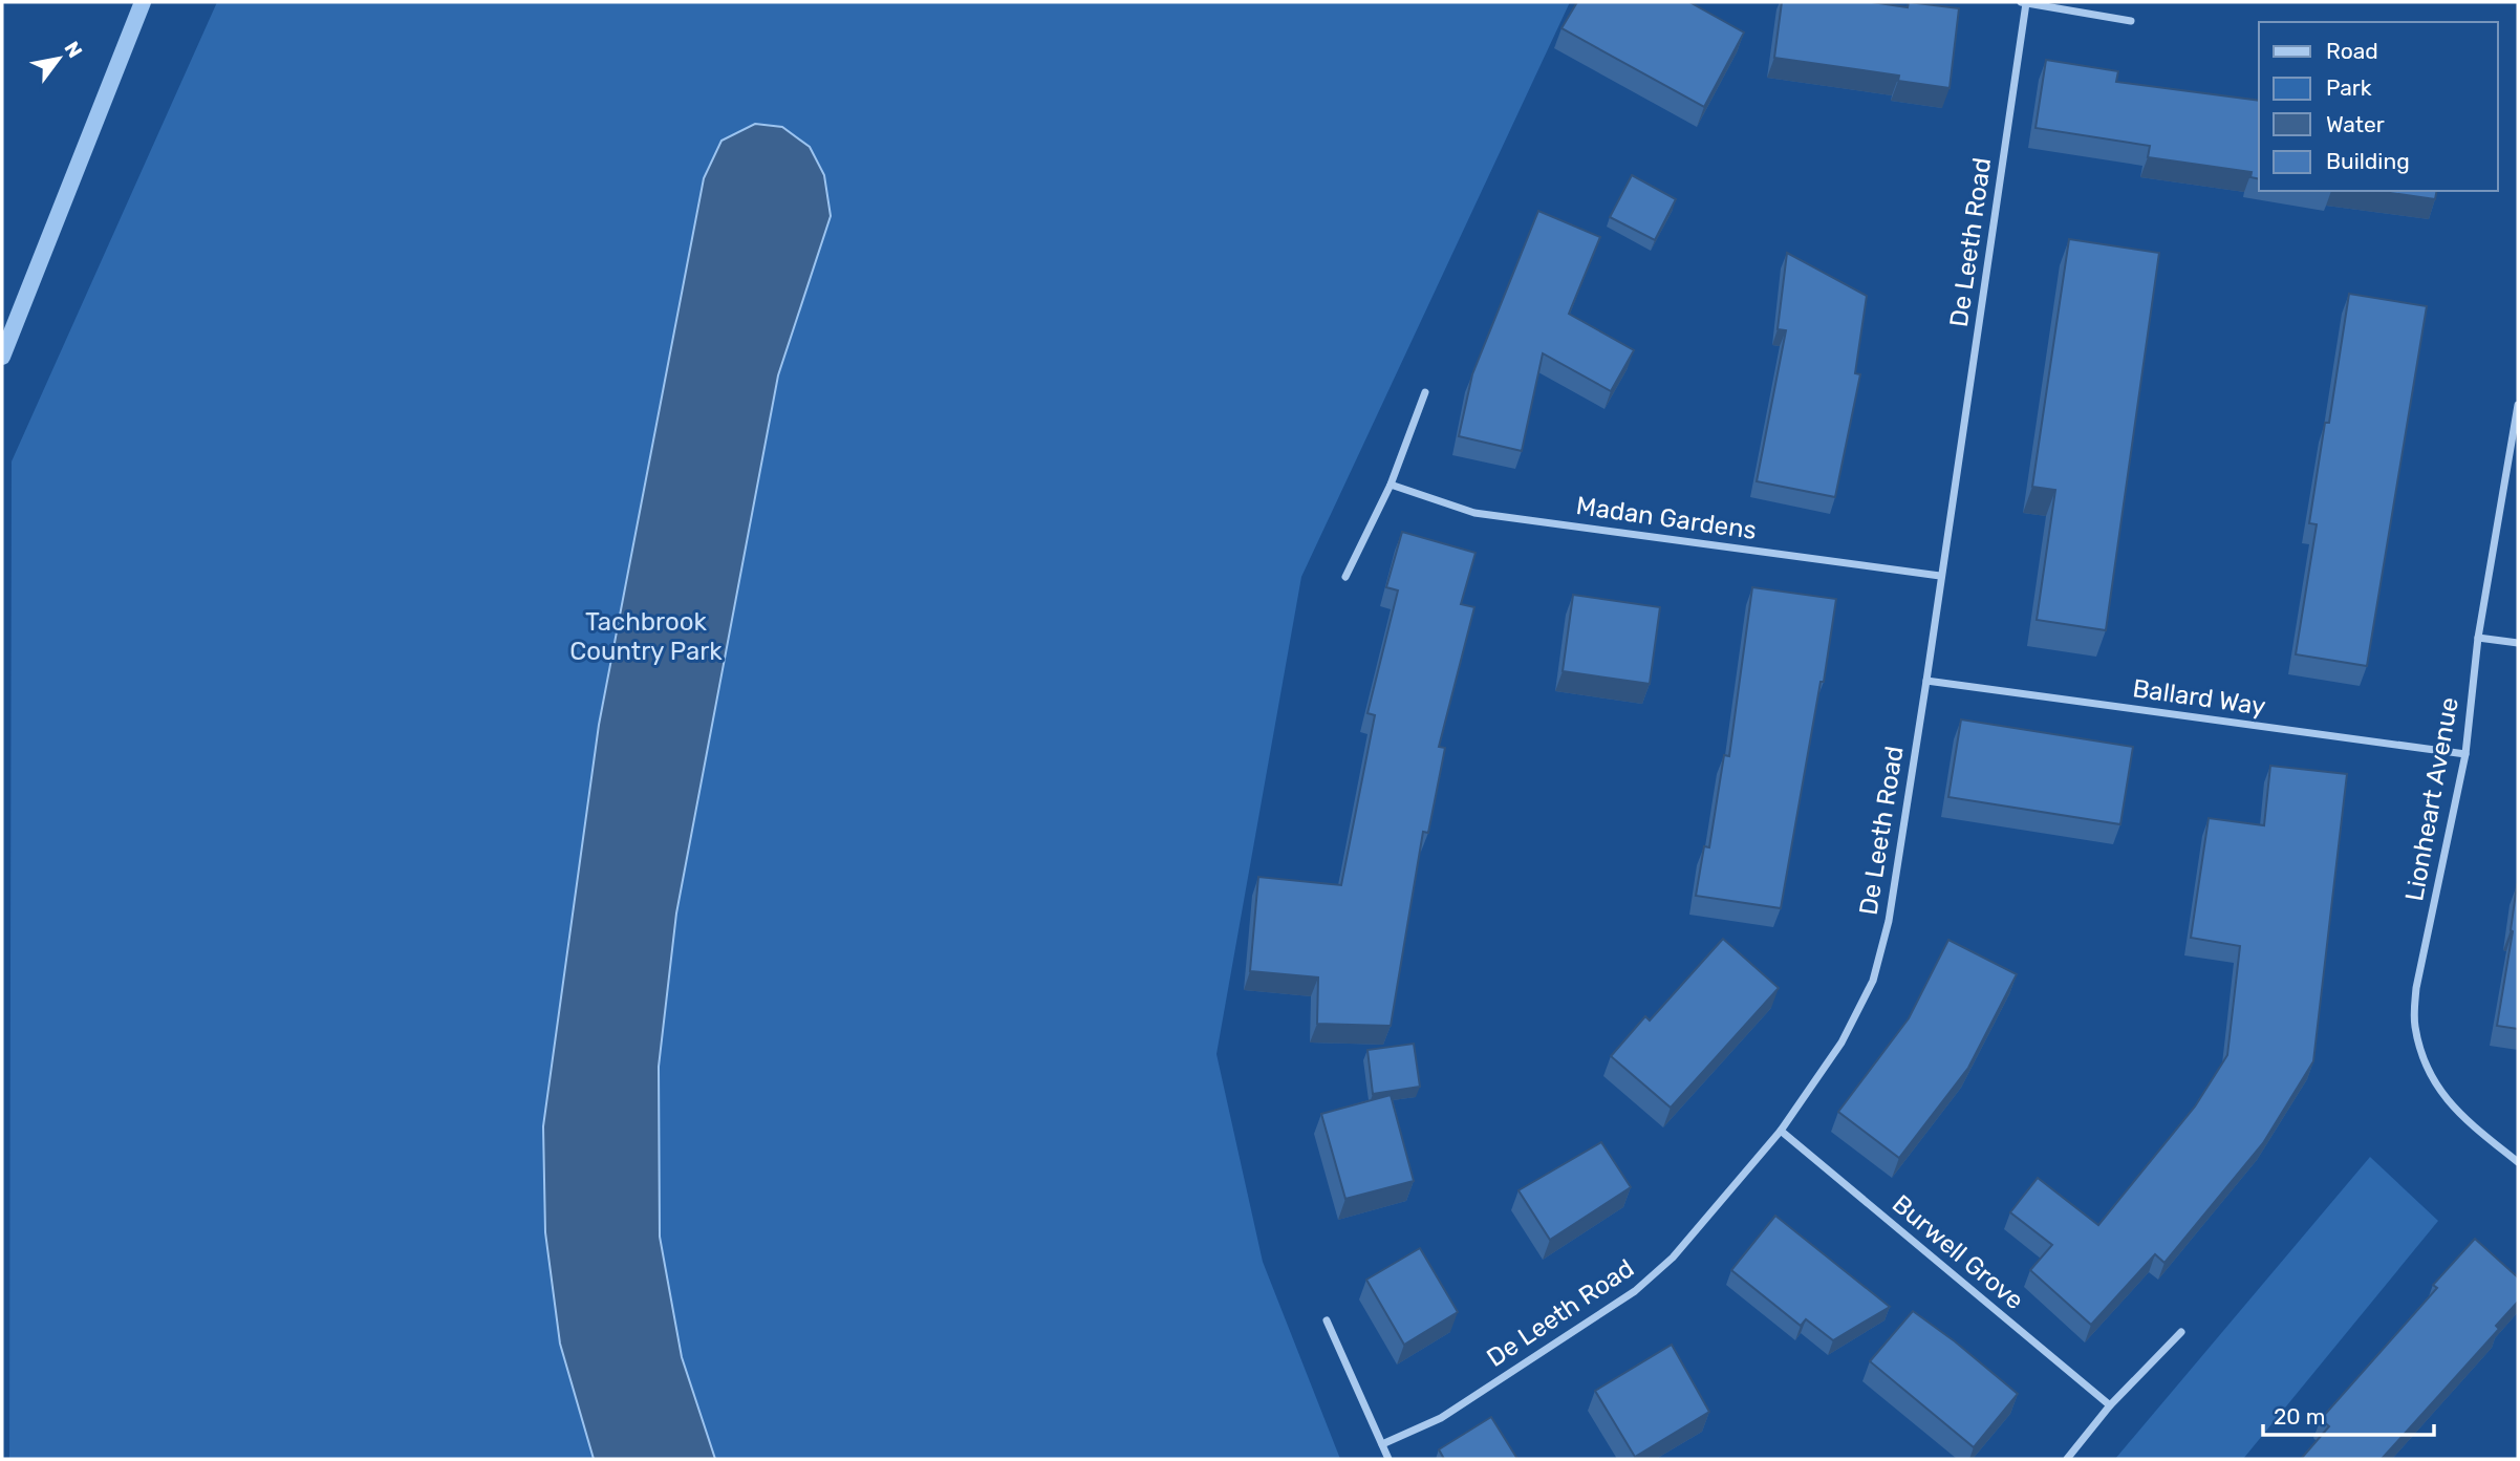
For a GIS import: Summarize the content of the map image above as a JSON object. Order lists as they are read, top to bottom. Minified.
{"streets":{"street":["De Leeth Road","Madan Gardens","Ballard Way","Lionheart Avenue","Burwell Grove"]},"crossings":[["De Leeth Road","Madan Gardens"],["De Leeth Road","Ballard Way"],["De Leeth Road","Burwell Grove"],["Ballard Way","Lionheart Avenue"]],"parks":["Tachbrook Country Park"],"legend":["Road","Park","Water","Building"],"scale_bar":"20 m","north":"top right"}
